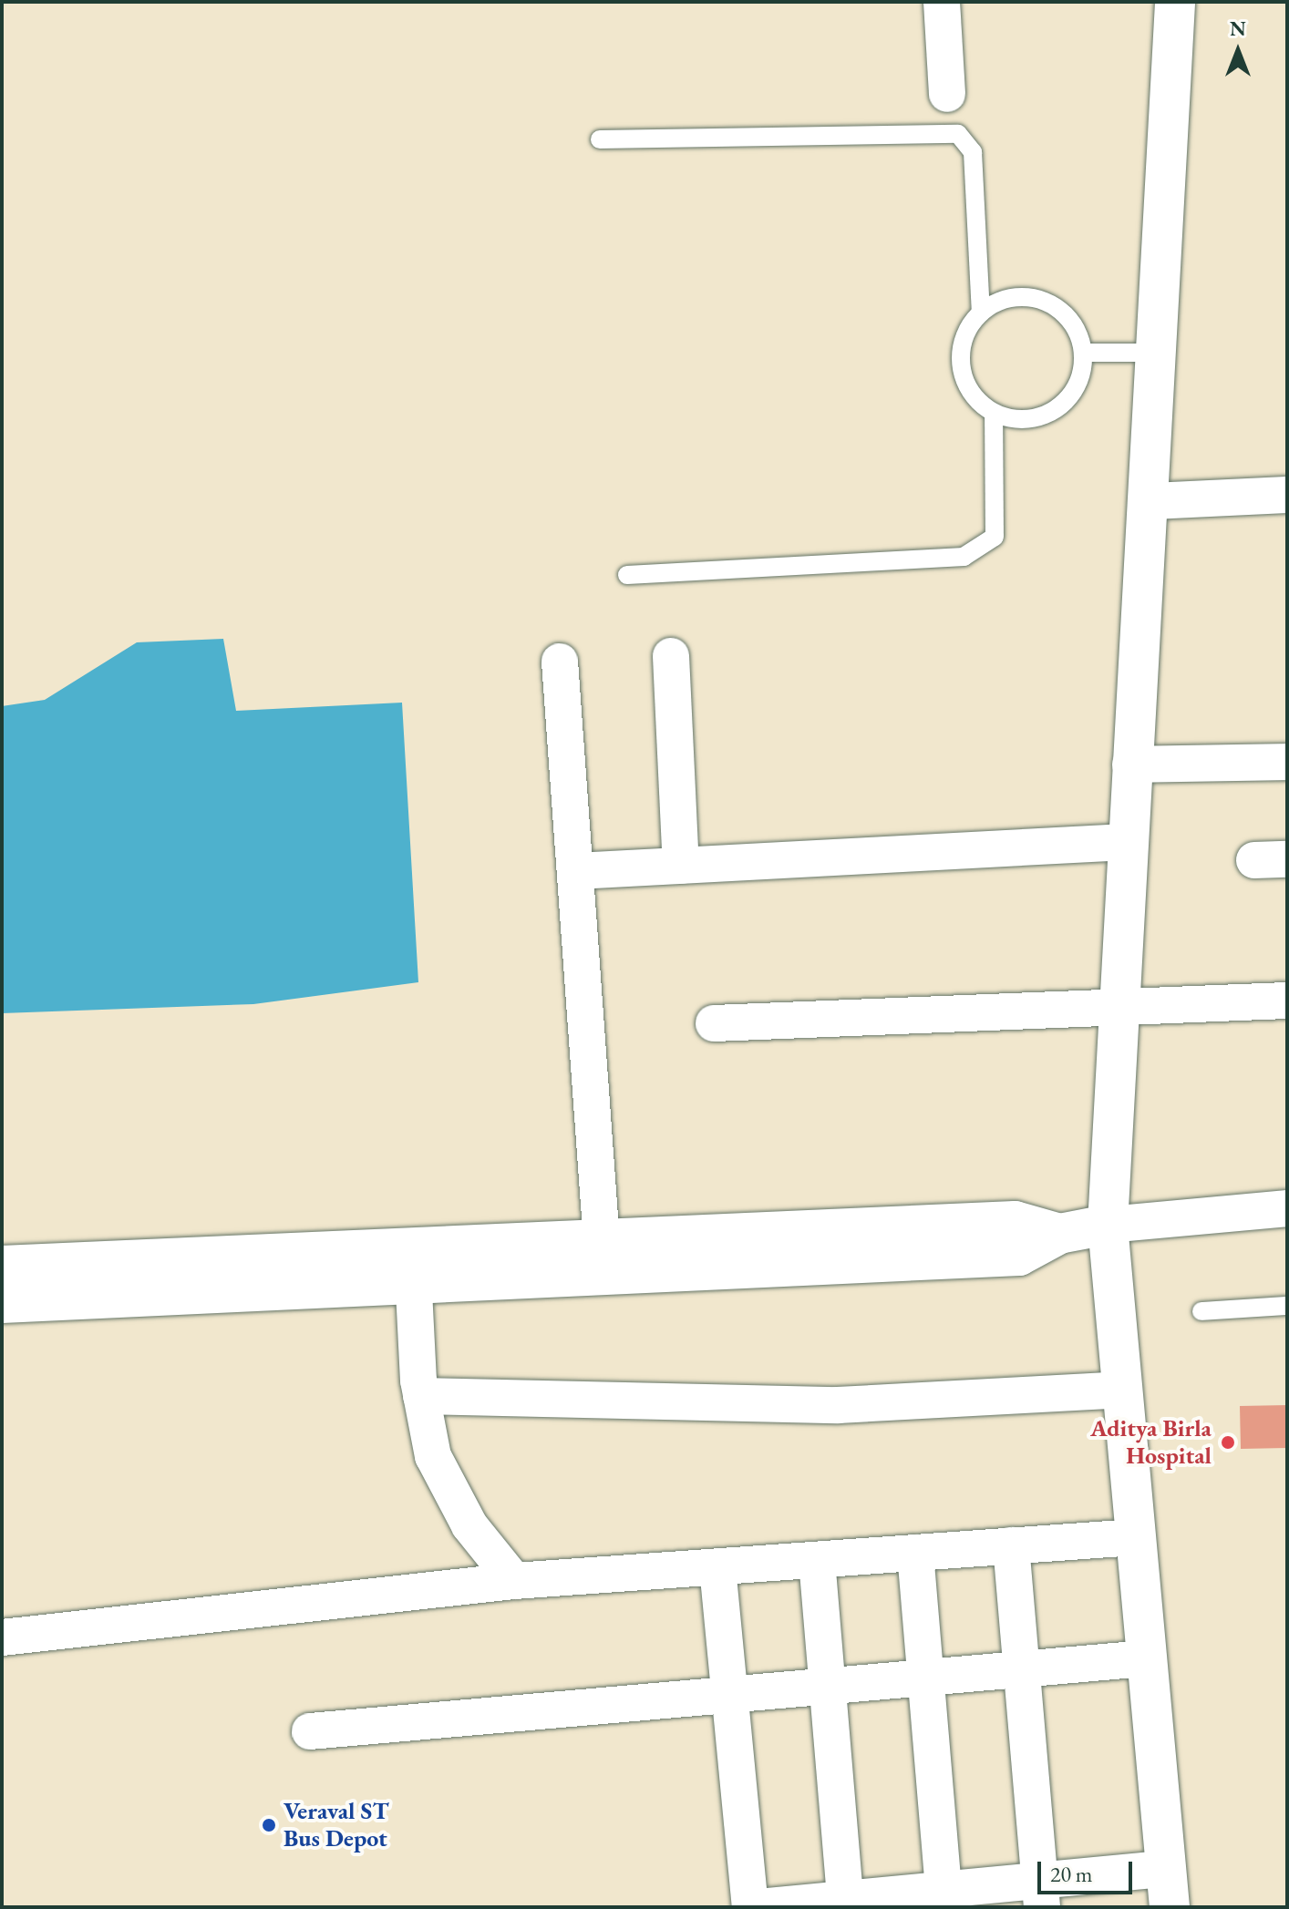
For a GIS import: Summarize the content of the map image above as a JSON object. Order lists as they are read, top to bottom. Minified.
{"places":["Aditya Birla Hospital","Veraval ST Bus Depot"],"scale_bar":"20 m","north":"top"}
